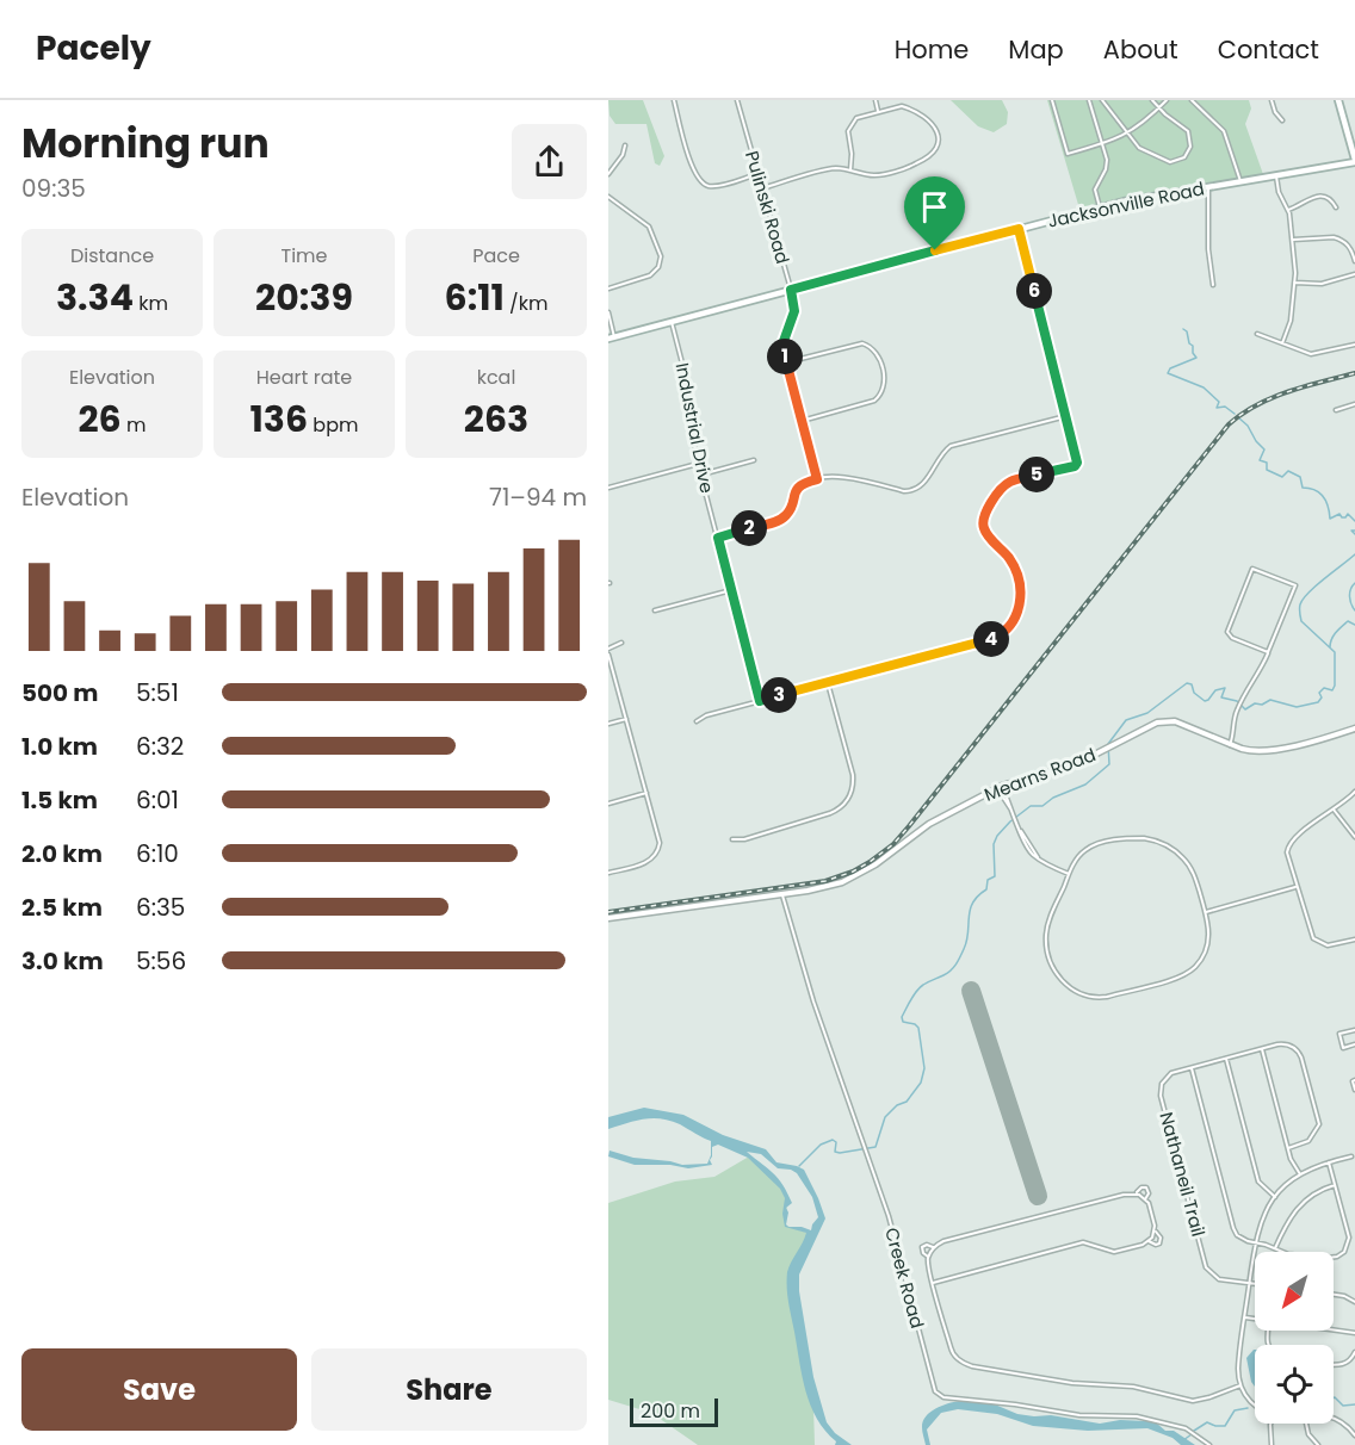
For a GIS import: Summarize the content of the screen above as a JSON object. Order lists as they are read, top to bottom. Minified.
{"streets":{"main road":["Jacksonville Road"],"street":["Pulinski Road","Industrial Drive","Mearns Road","Nathaneil Trail","Creek Road"]},"crossings":[["Jacksonville Road","Pulinski Road"],["Jacksonville Road","Industrial Drive"],["Mearns Road","Creek Road"]],"scale_bar":"200 m","north":"bottom left","page":{"header":"Pacely","nav":["Home","Map","About","Contact"],"heading":["Morning run","09:35"],"stats":[["Distance","3.34 km"],["Time","20:39"],["Pace","6:11 /km"],["Elevation","26 m"],["Heart rate","136 bpm"],["kcal","263"]],"pins":["6","1","5","2","4","3"],"chart":["Elevation","71–94 m"],"list":[{"name":"500 m","note":"5:51"},{"name":"1.0 km","note":"6:32"},{"name":"1.5 km","note":"6:01"},{"name":"2.0 km","note":"6:10"},{"name":"2.5 km","note":"6:35"},{"name":"3.0 km","note":"5:56"}],"buttons":["Save","Share"],"scale":"200 m"}}
